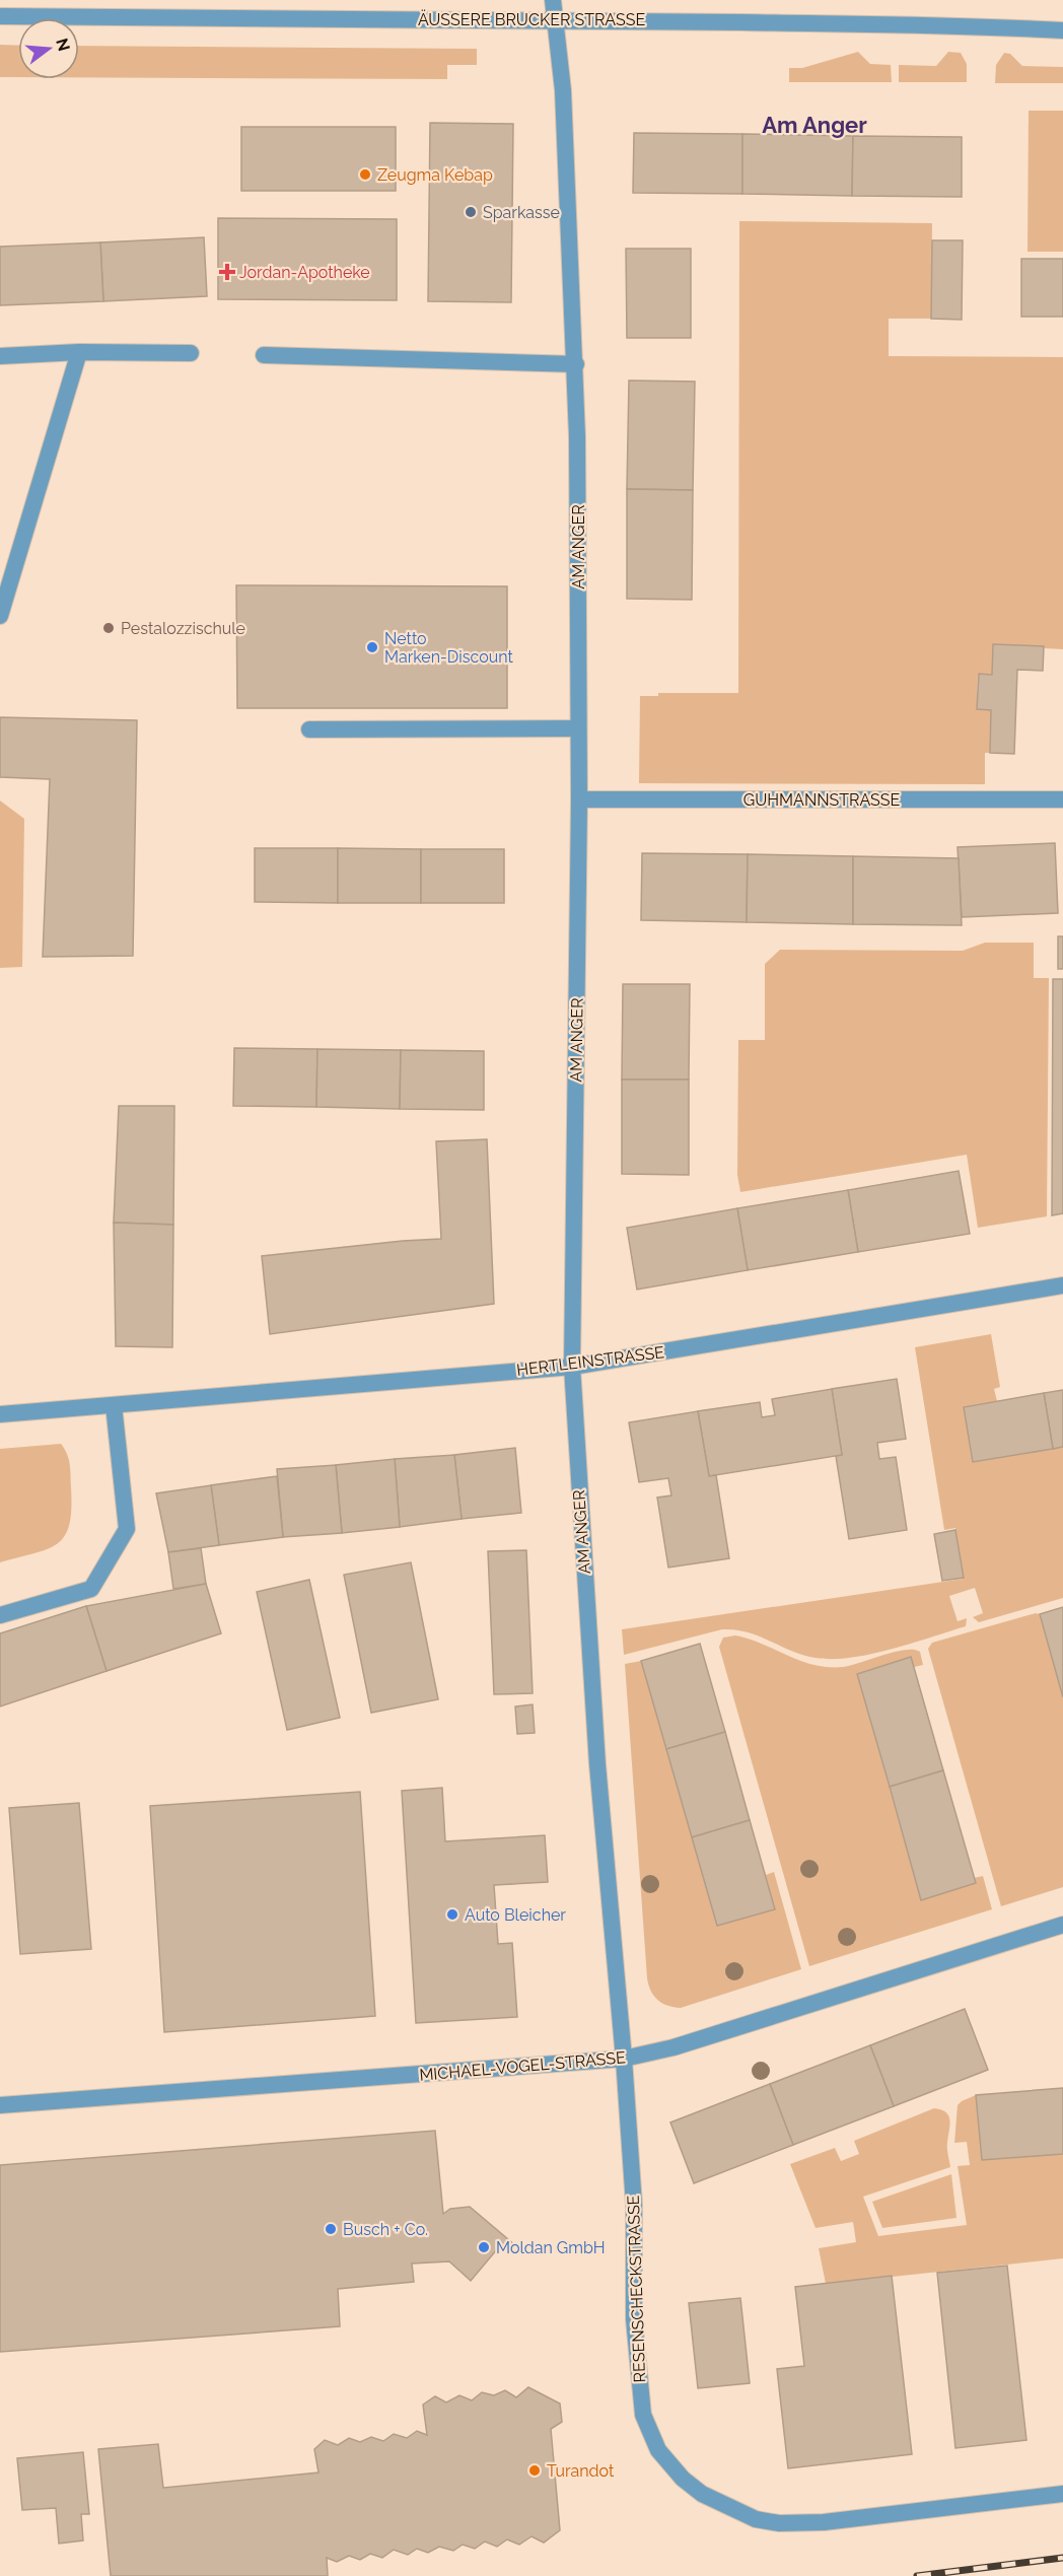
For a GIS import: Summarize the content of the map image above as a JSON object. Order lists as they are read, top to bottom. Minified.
{"streets":{"street":["ÄUSSERE BRUCKER STRASSE","AM ANGER","GUHMANNSTRASSE","HERTLEINSTRASSE","MICHAEL-VOGEL-STRASSE","RESENSCHECKSTRASSE"]},"crossings":[["ÄUSSERE BRUCKER STRASSE","AM ANGER"],["AM ANGER","GUHMANNSTRASSE"],["AM ANGER","HERTLEINSTRASSE"],["AM ANGER","MICHAEL-VOGEL-STRASSE"],["AM ANGER","RESENSCHECKSTRASSE"],["MICHAEL-VOGEL-STRASSE","RESENSCHECKSTRASSE"]],"districts":["Am Anger"],"places":{"other":["Zeugma Kebap","Sparkasse","Pestalozzischule","Netto Marken-Discount","Auto Bleicher","Busch + Co.","Moldan GmbH","Turandot"],"health":["Jordan-Apotheke"]},"north":"right"}
